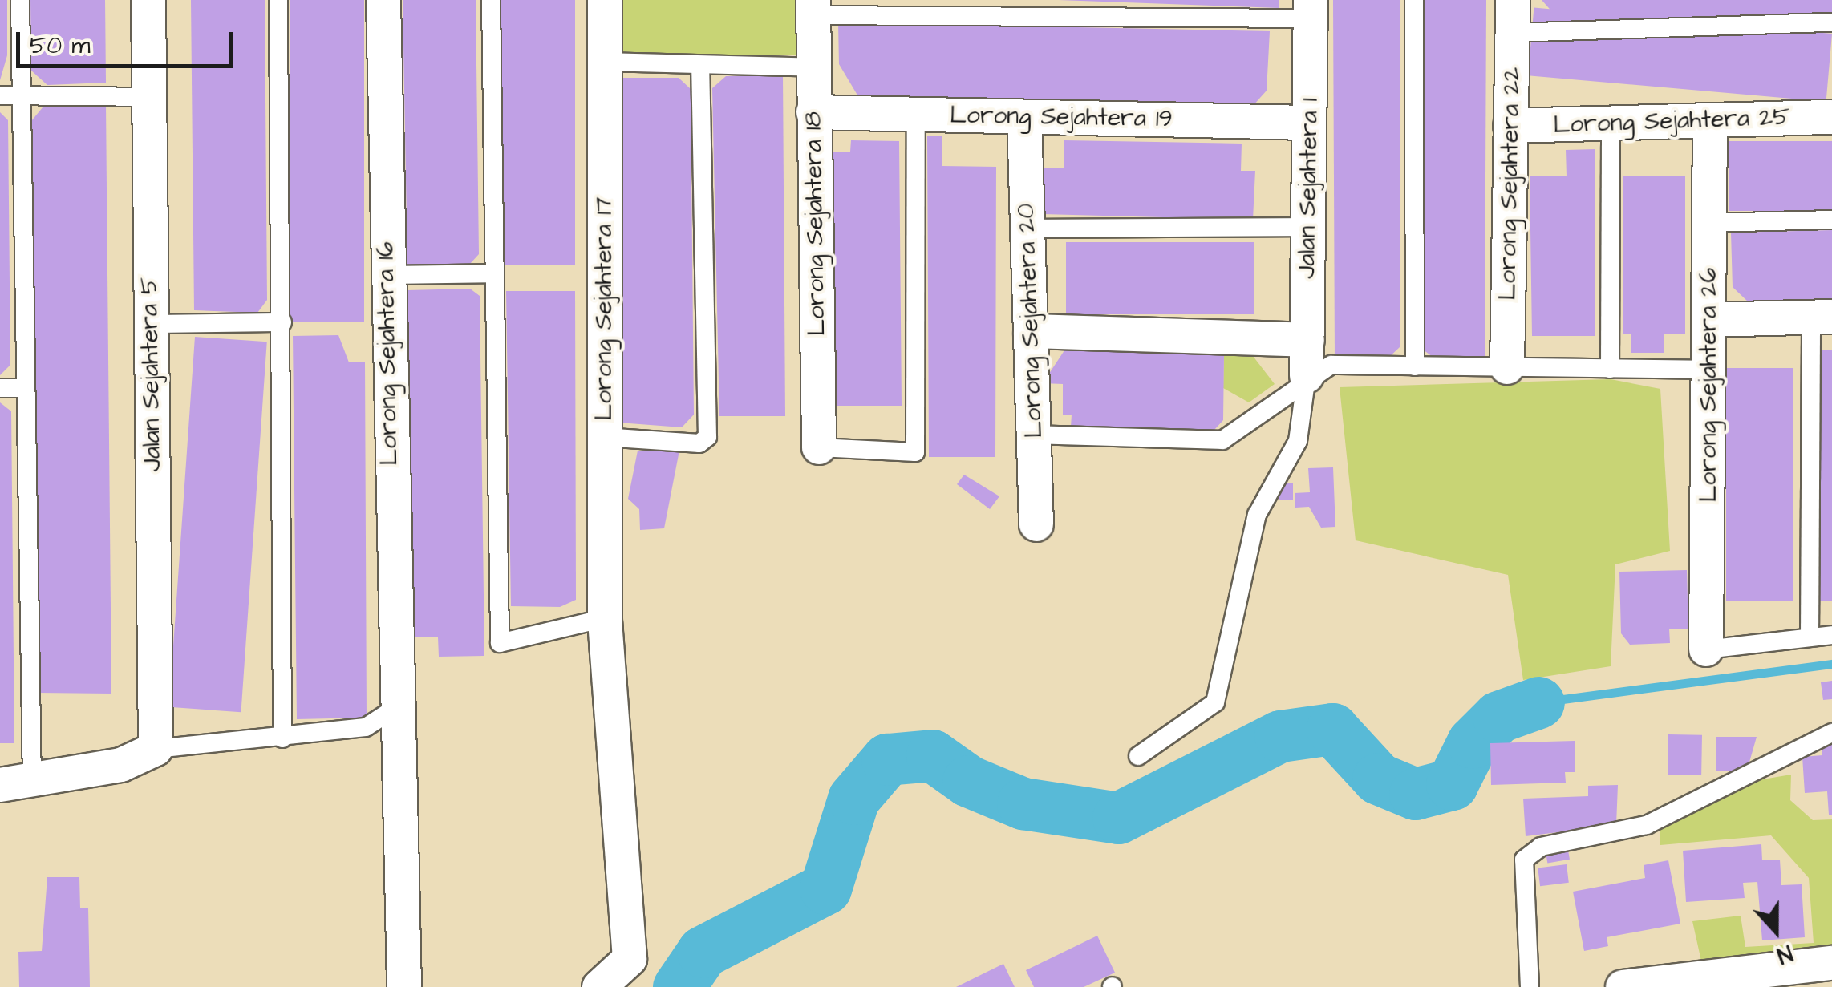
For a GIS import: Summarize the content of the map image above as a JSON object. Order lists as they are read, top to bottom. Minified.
{"streets":{"street":["Lorong Sejahtera 19","Lorong Sejahtera 25","Lorong Sejahtera 22","Jalan Sejahtera 1","Lorong Sejahtera 18","Lorong Sejahtera 17","Lorong Sejahtera 20","Lorong Sejahtera 16","Jalan Sejahtera 5","Lorong Sejahtera 26"]},"crossings":[["Lorong Sejahtera 19","Jalan Sejahtera 1"],["Lorong Sejahtera 19","Lorong Sejahtera 18"],["Lorong Sejahtera 19","Lorong Sejahtera 20"],["Lorong Sejahtera 25","Lorong Sejahtera 22"],["Lorong Sejahtera 25","Lorong Sejahtera 26"]],"scale_bar":"50 m","north":"bottom"}
